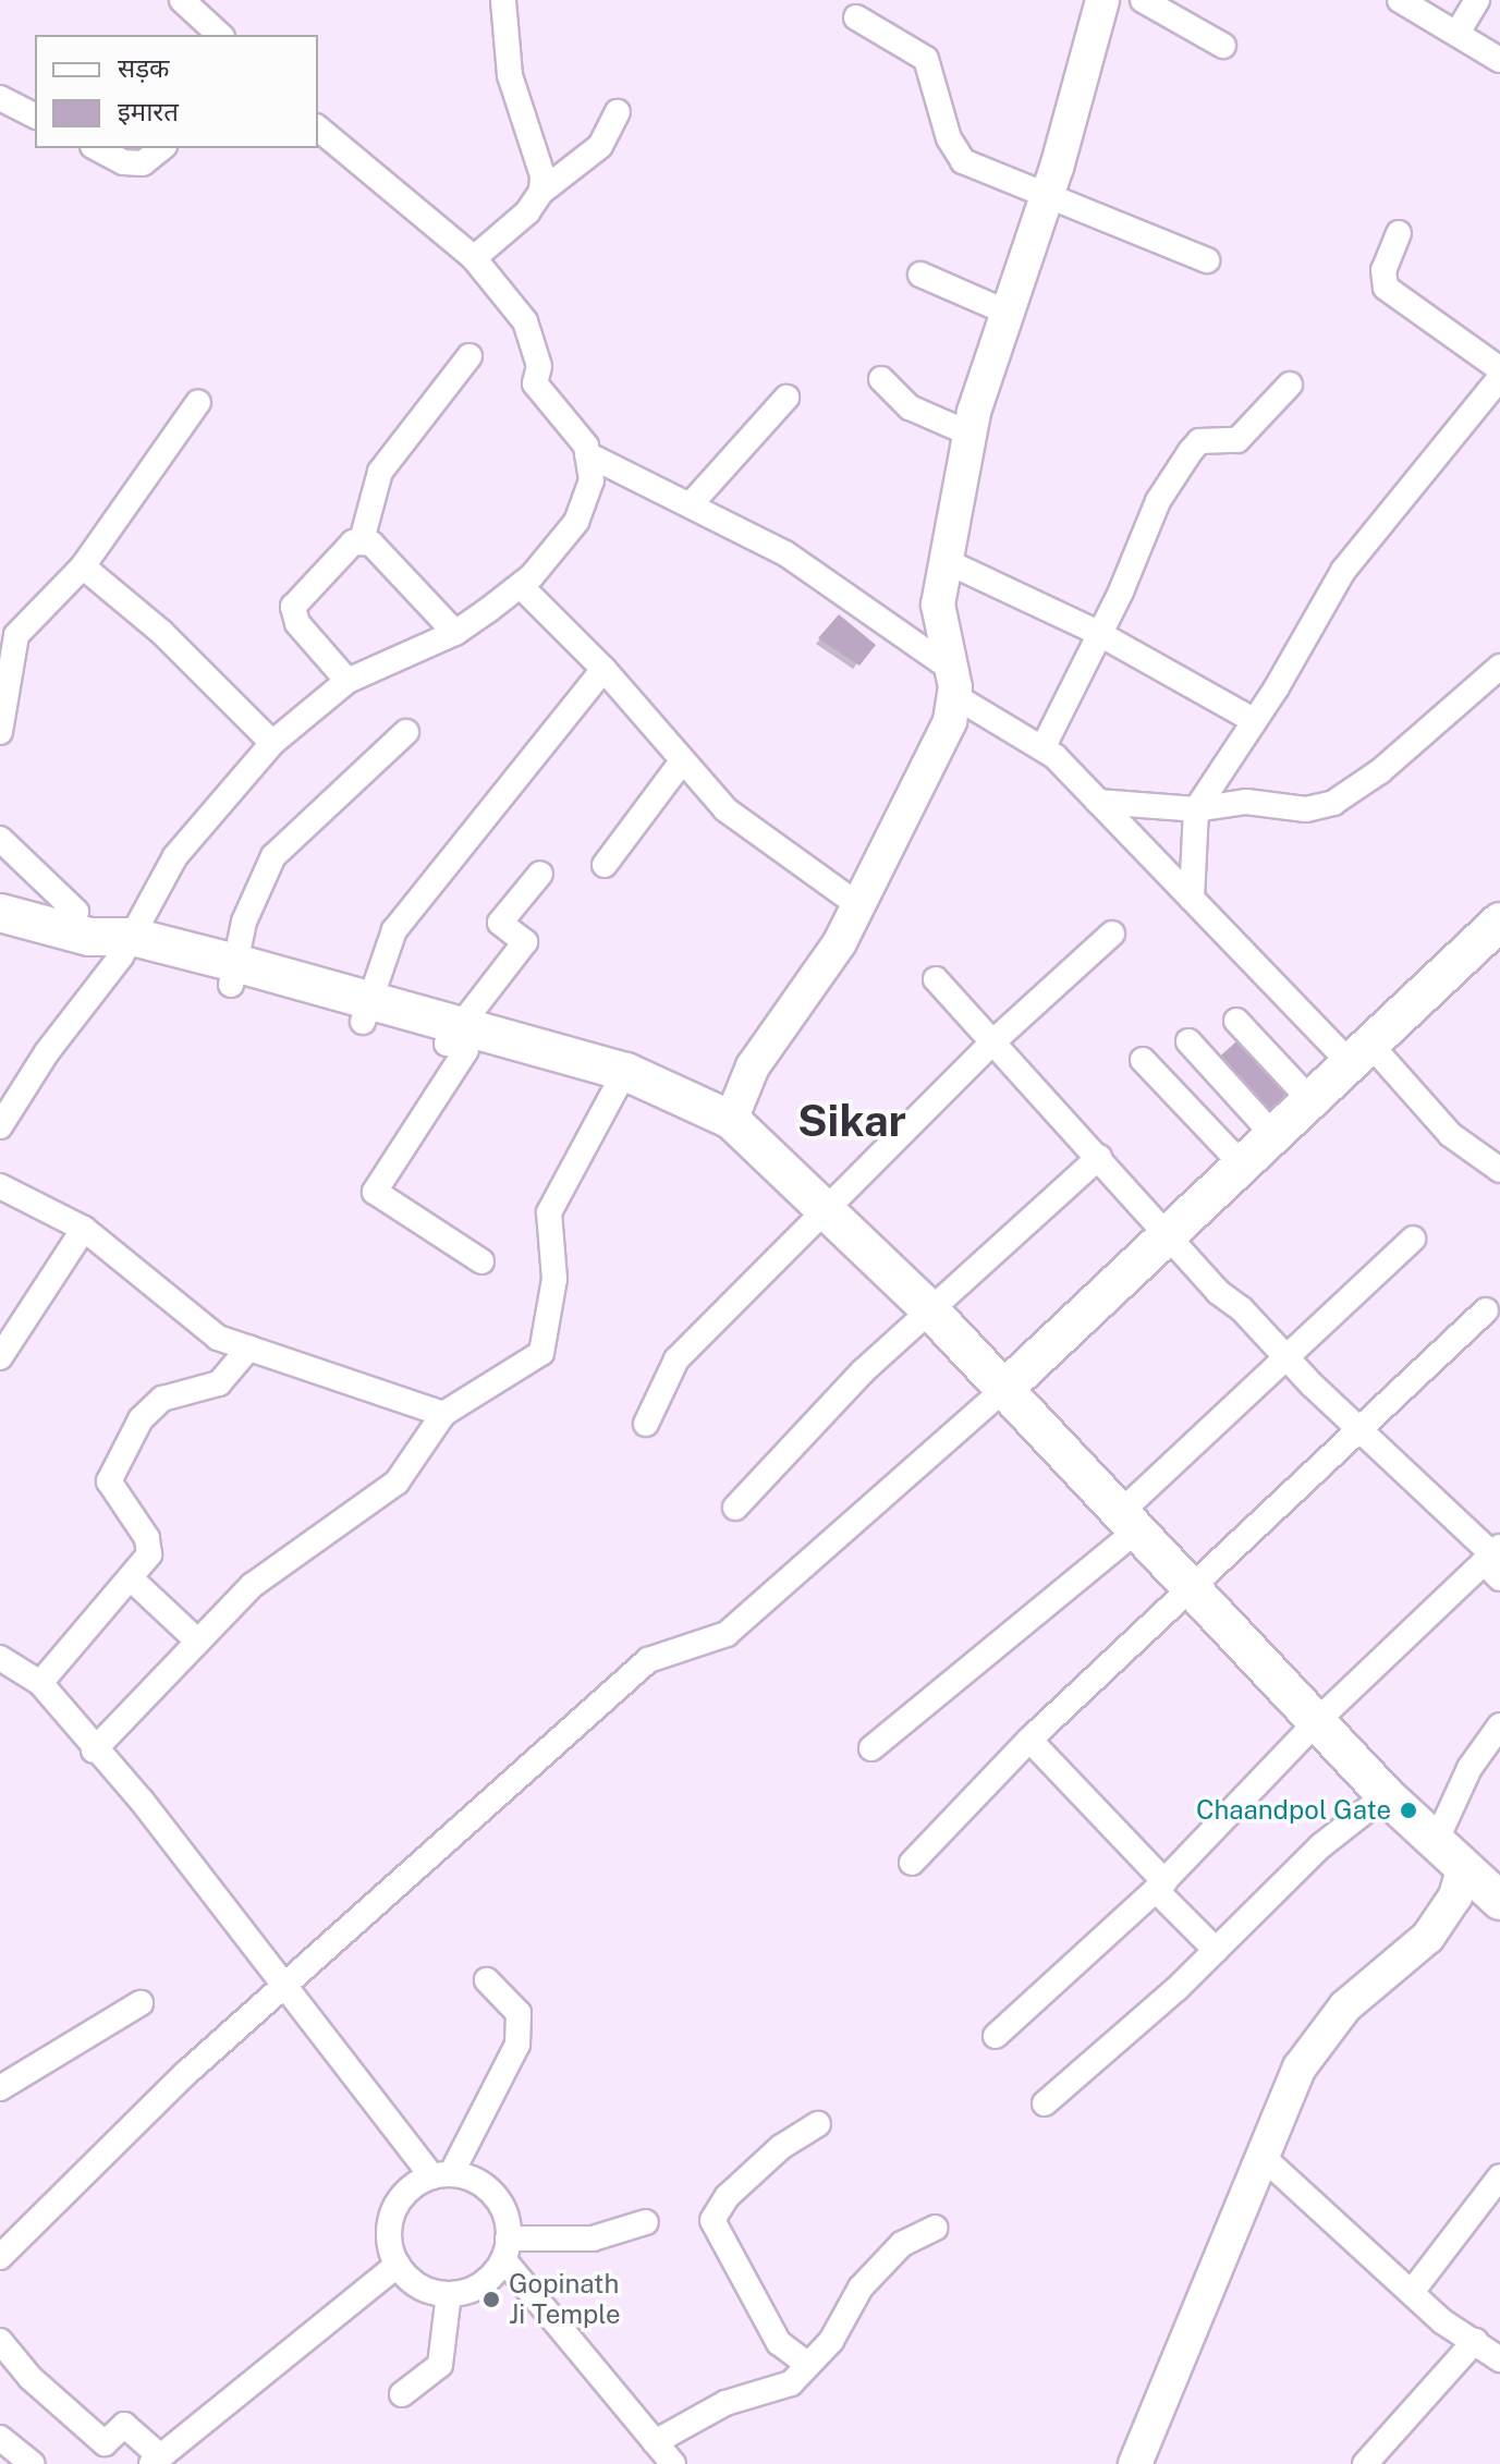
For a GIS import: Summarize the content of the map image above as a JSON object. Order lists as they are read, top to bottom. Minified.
{"districts":["Sikar"],"places":["Chaandpol Gate","Gopinath Ji Temple"],"legend":["सड़क","इमारत"]}
